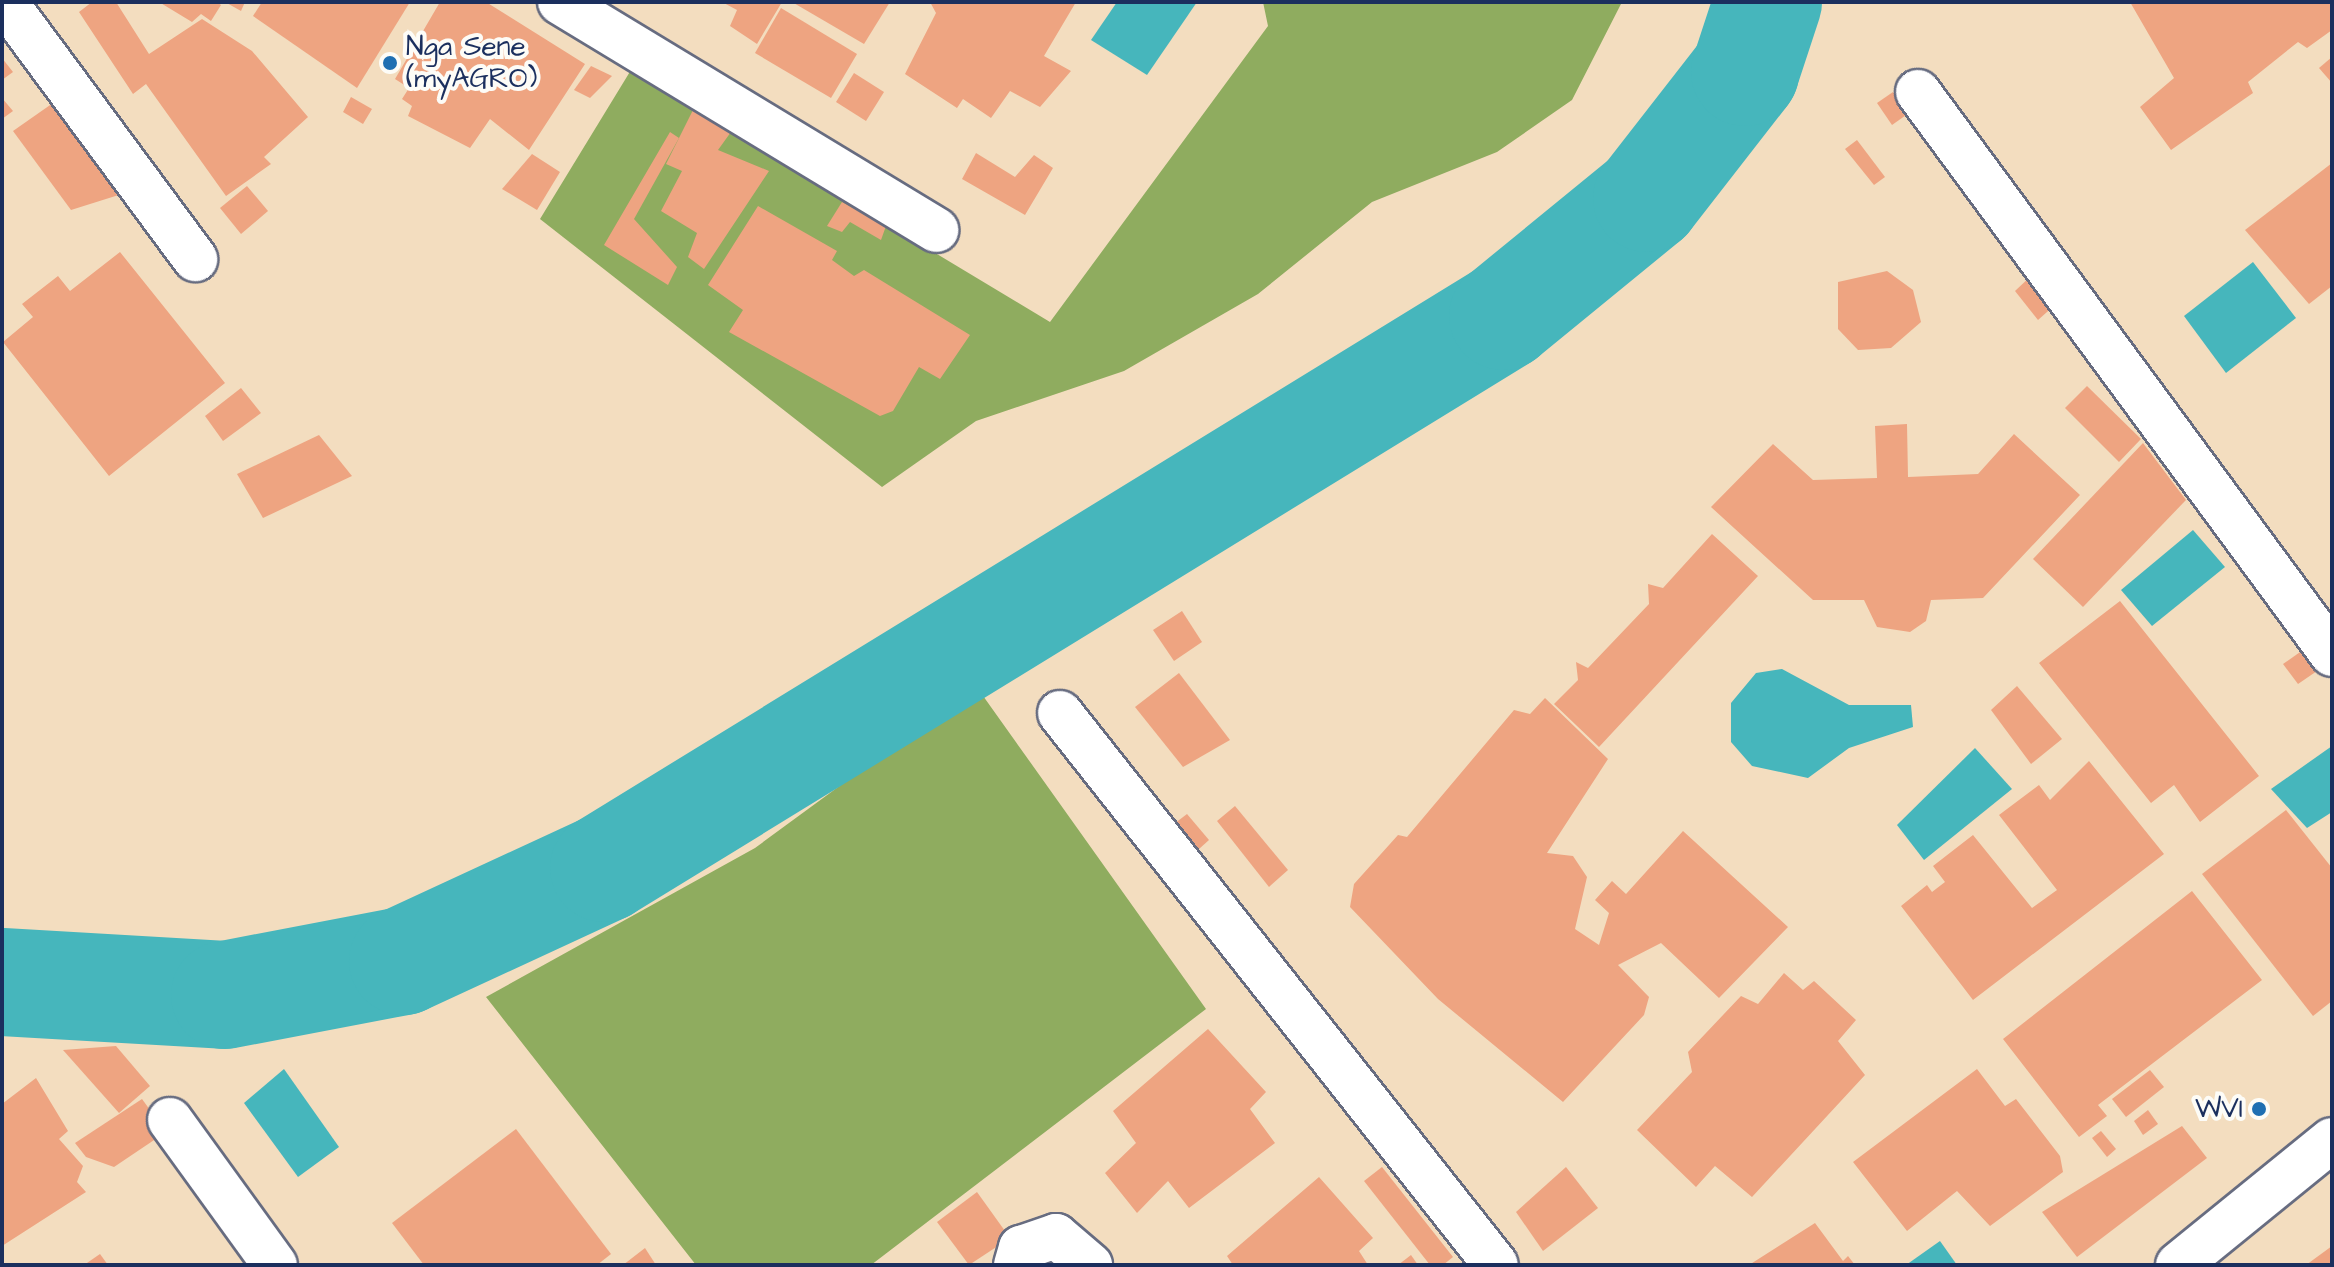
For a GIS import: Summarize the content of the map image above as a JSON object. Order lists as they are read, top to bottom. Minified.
{"places":["Nga Sene (myAGRO)","WVI"]}
